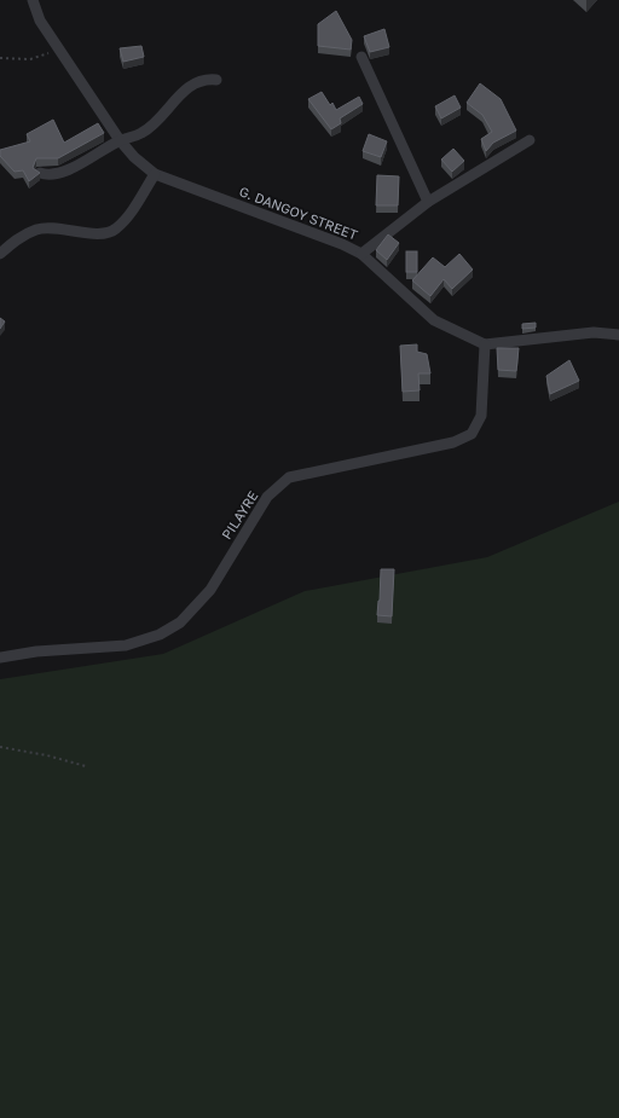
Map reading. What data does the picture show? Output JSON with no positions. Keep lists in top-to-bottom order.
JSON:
{
  "streets": {
    "street": ["G. DANGOY STREET", "PILAYRE"]
  },
  "crossings": [
    ["G. DANGOY STREET", "PILAYRE"]
  ]
}
